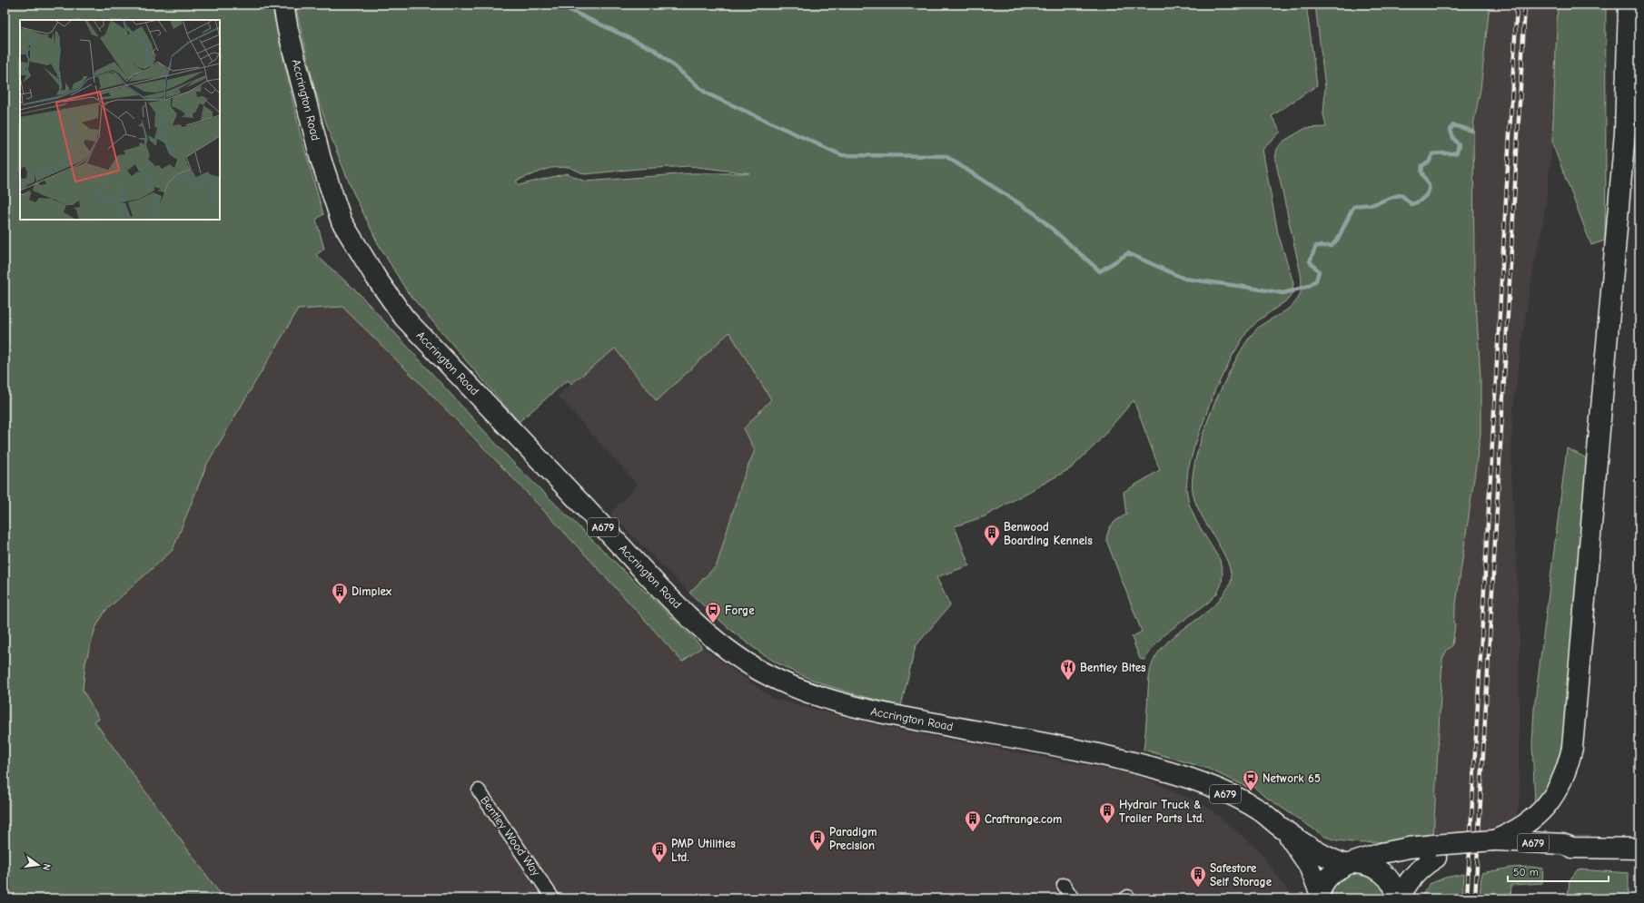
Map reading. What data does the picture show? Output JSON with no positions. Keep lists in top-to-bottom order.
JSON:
{
  "streets": {
    "main road": ["Accrington Road", "A679"],
    "street": ["Bentley Wood Way"]
  },
  "crossings": [
    ["Accrington Road", "A679"]
  ],
  "places": {
    "building": [
      "Benwood Boarding Kennels",
      "Dimplex",
      "Hydrair Truck & Trailer Parts Ltd.",
      "Craftrange.com",
      "Paradigm Precision",
      "PMP Utilities Ltd.",
      "Safestore Self Storage"
    ],
    "bus stop": ["Forge", "Network 65"],
    "restaurant": ["Bentley Bites"]
  },
  "scale_bar": "50 m",
  "north": "right"
}
